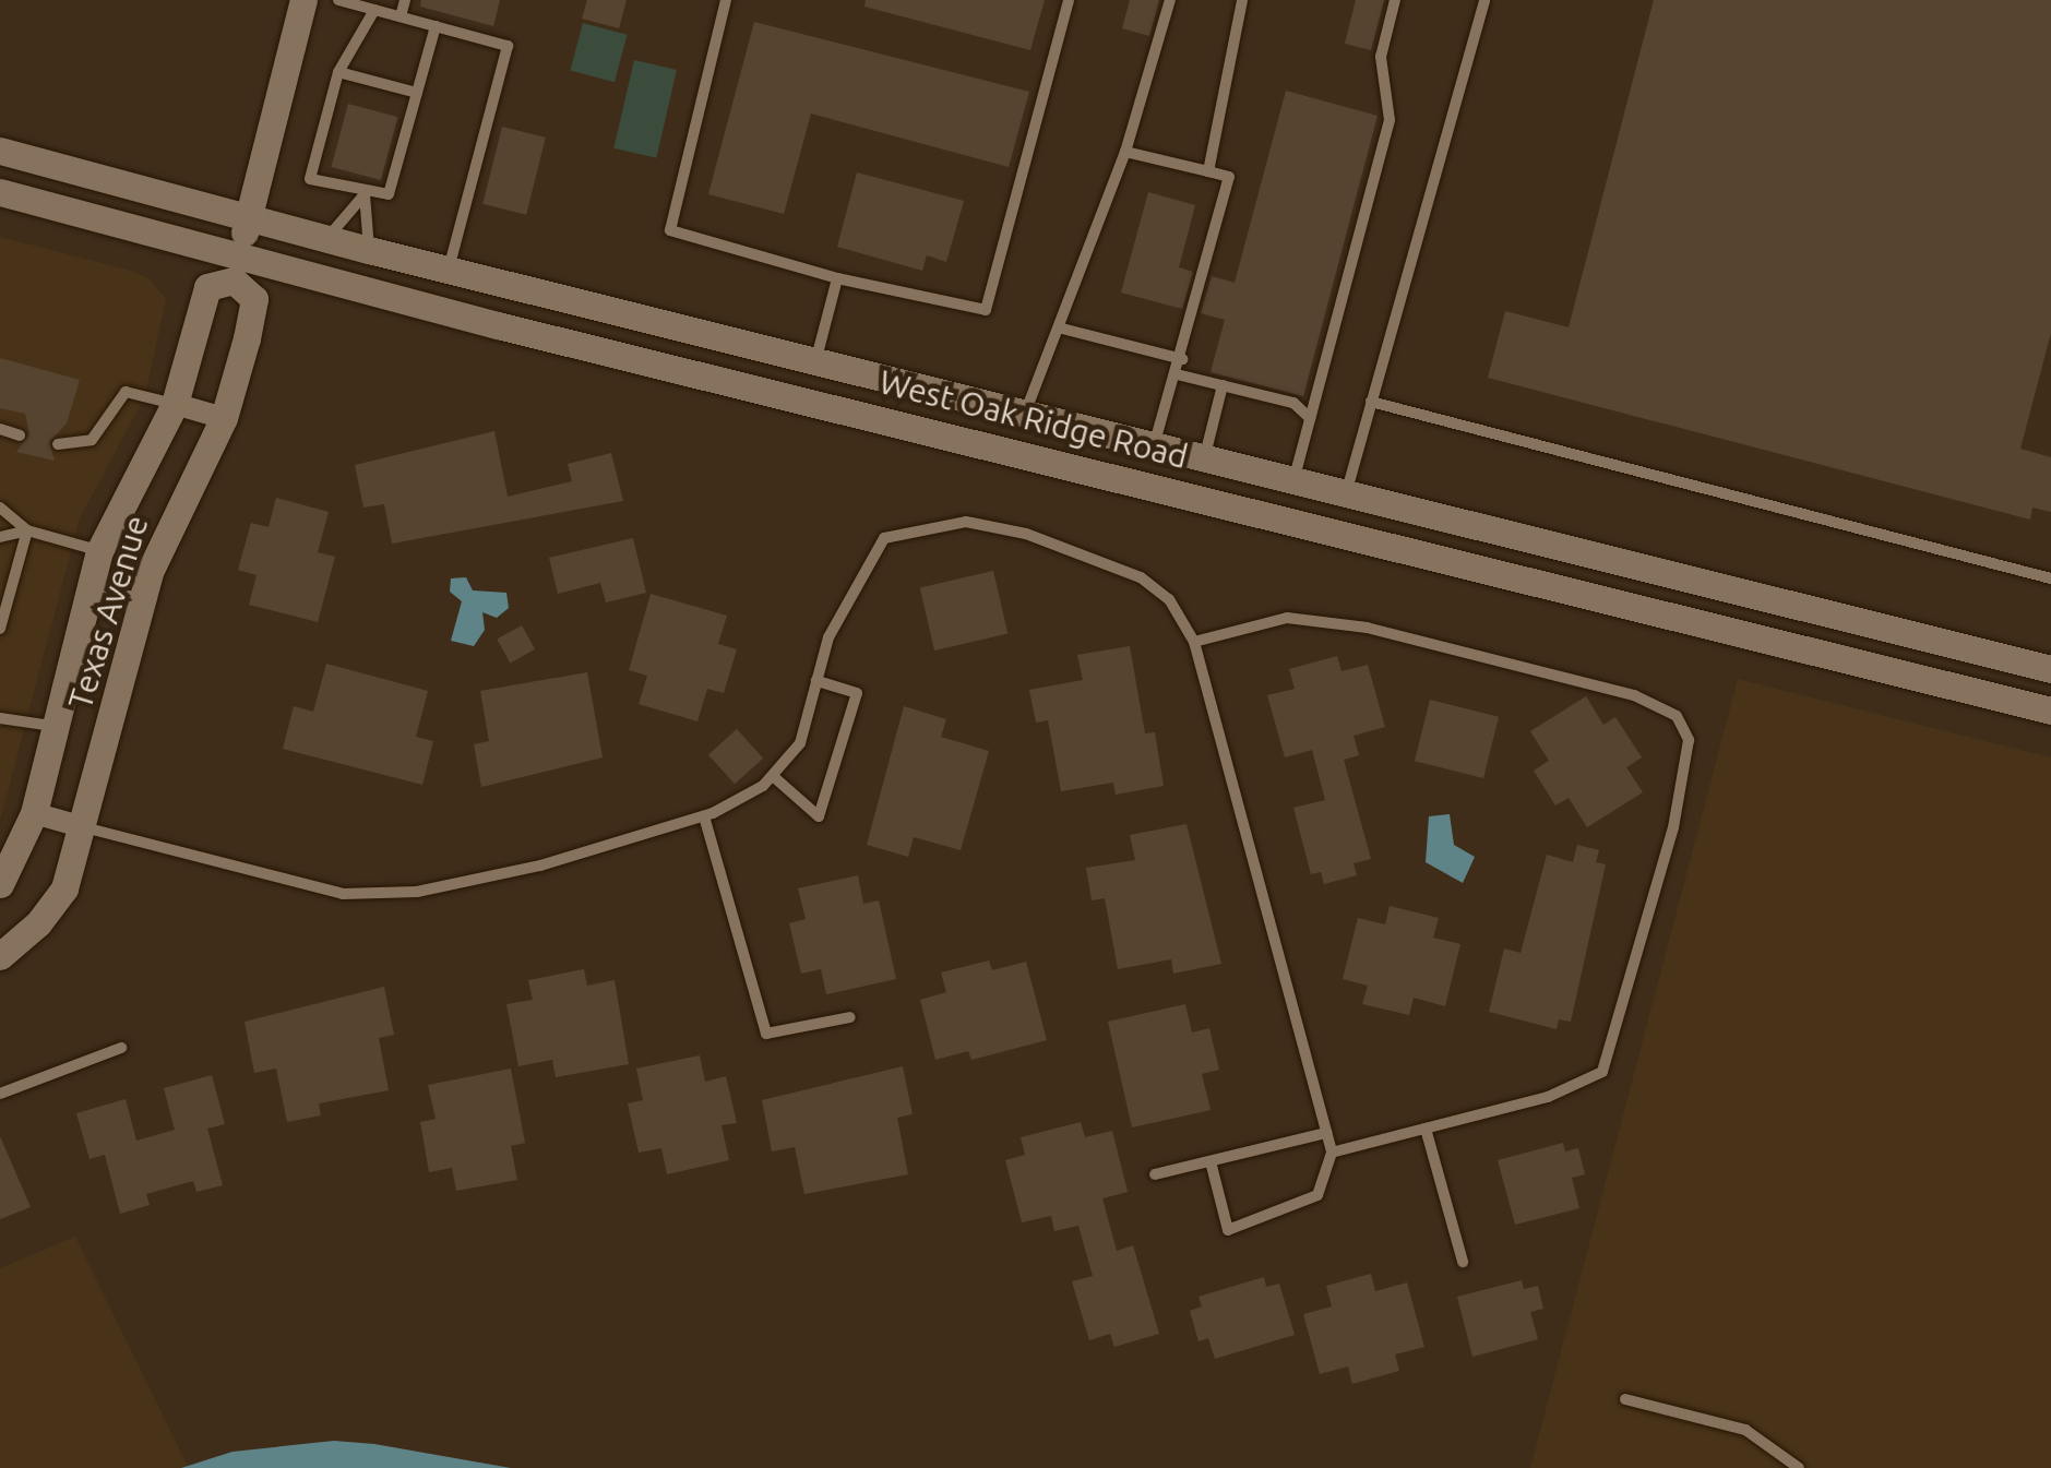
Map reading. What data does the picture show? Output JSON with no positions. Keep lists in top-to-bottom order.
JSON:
{
  "streets": {
    "street": ["West Oak Ridge Road", "Texas Avenue"]
  },
  "crossings": [
    ["West Oak Ridge Road", "Texas Avenue"]
  ]
}
